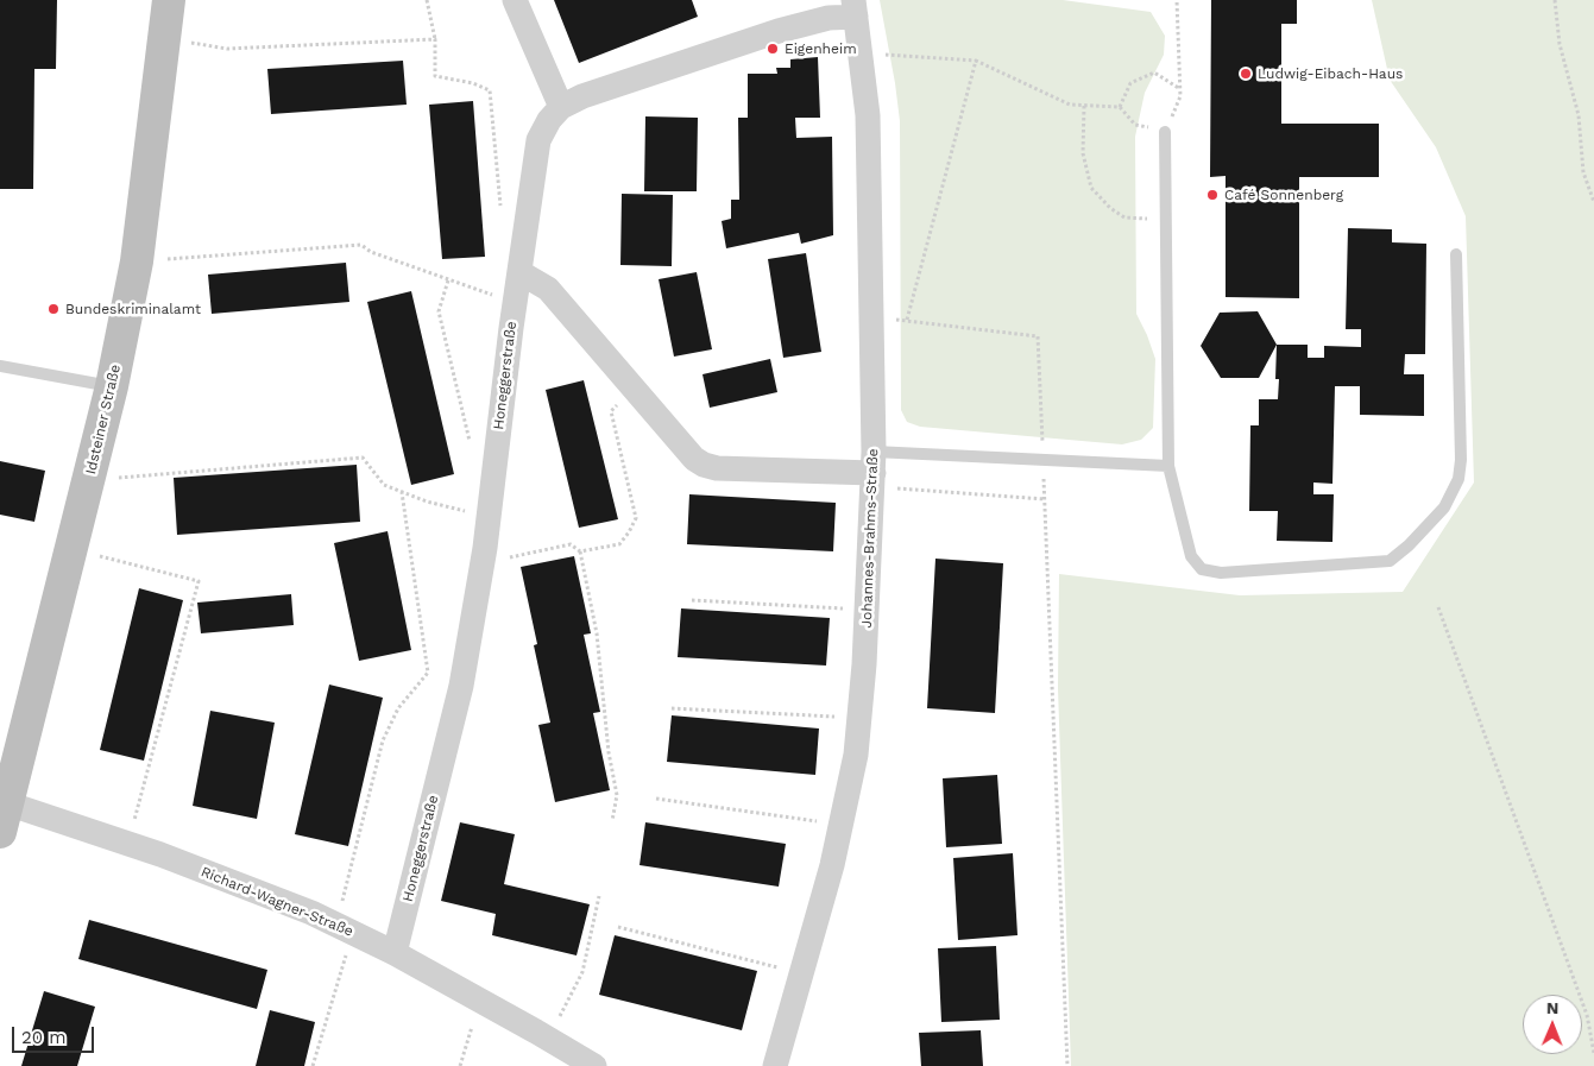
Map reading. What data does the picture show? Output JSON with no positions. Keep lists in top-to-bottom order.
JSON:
{
  "streets": {
    "street": [
      "Honeggerstraße",
      "Idsteiner Straße",
      "Johannes-Brahms-Straße",
      "Richard-Wagner-Straße"
    ]
  },
  "crossings": [
    ["Honeggerstraße", "Johannes-Brahms-Straße"],
    ["Honeggerstraße", "Richard-Wagner-Straße"],
    ["Idsteiner Straße", "Richard-Wagner-Straße"]
  ],
  "places": [
    "Eigenheim",
    "Ludwig-Eibach-Haus",
    "Café Sonnenberg",
    "Bundeskriminalamt"
  ],
  "scale_bar": "20 m",
  "north": "top"
}
